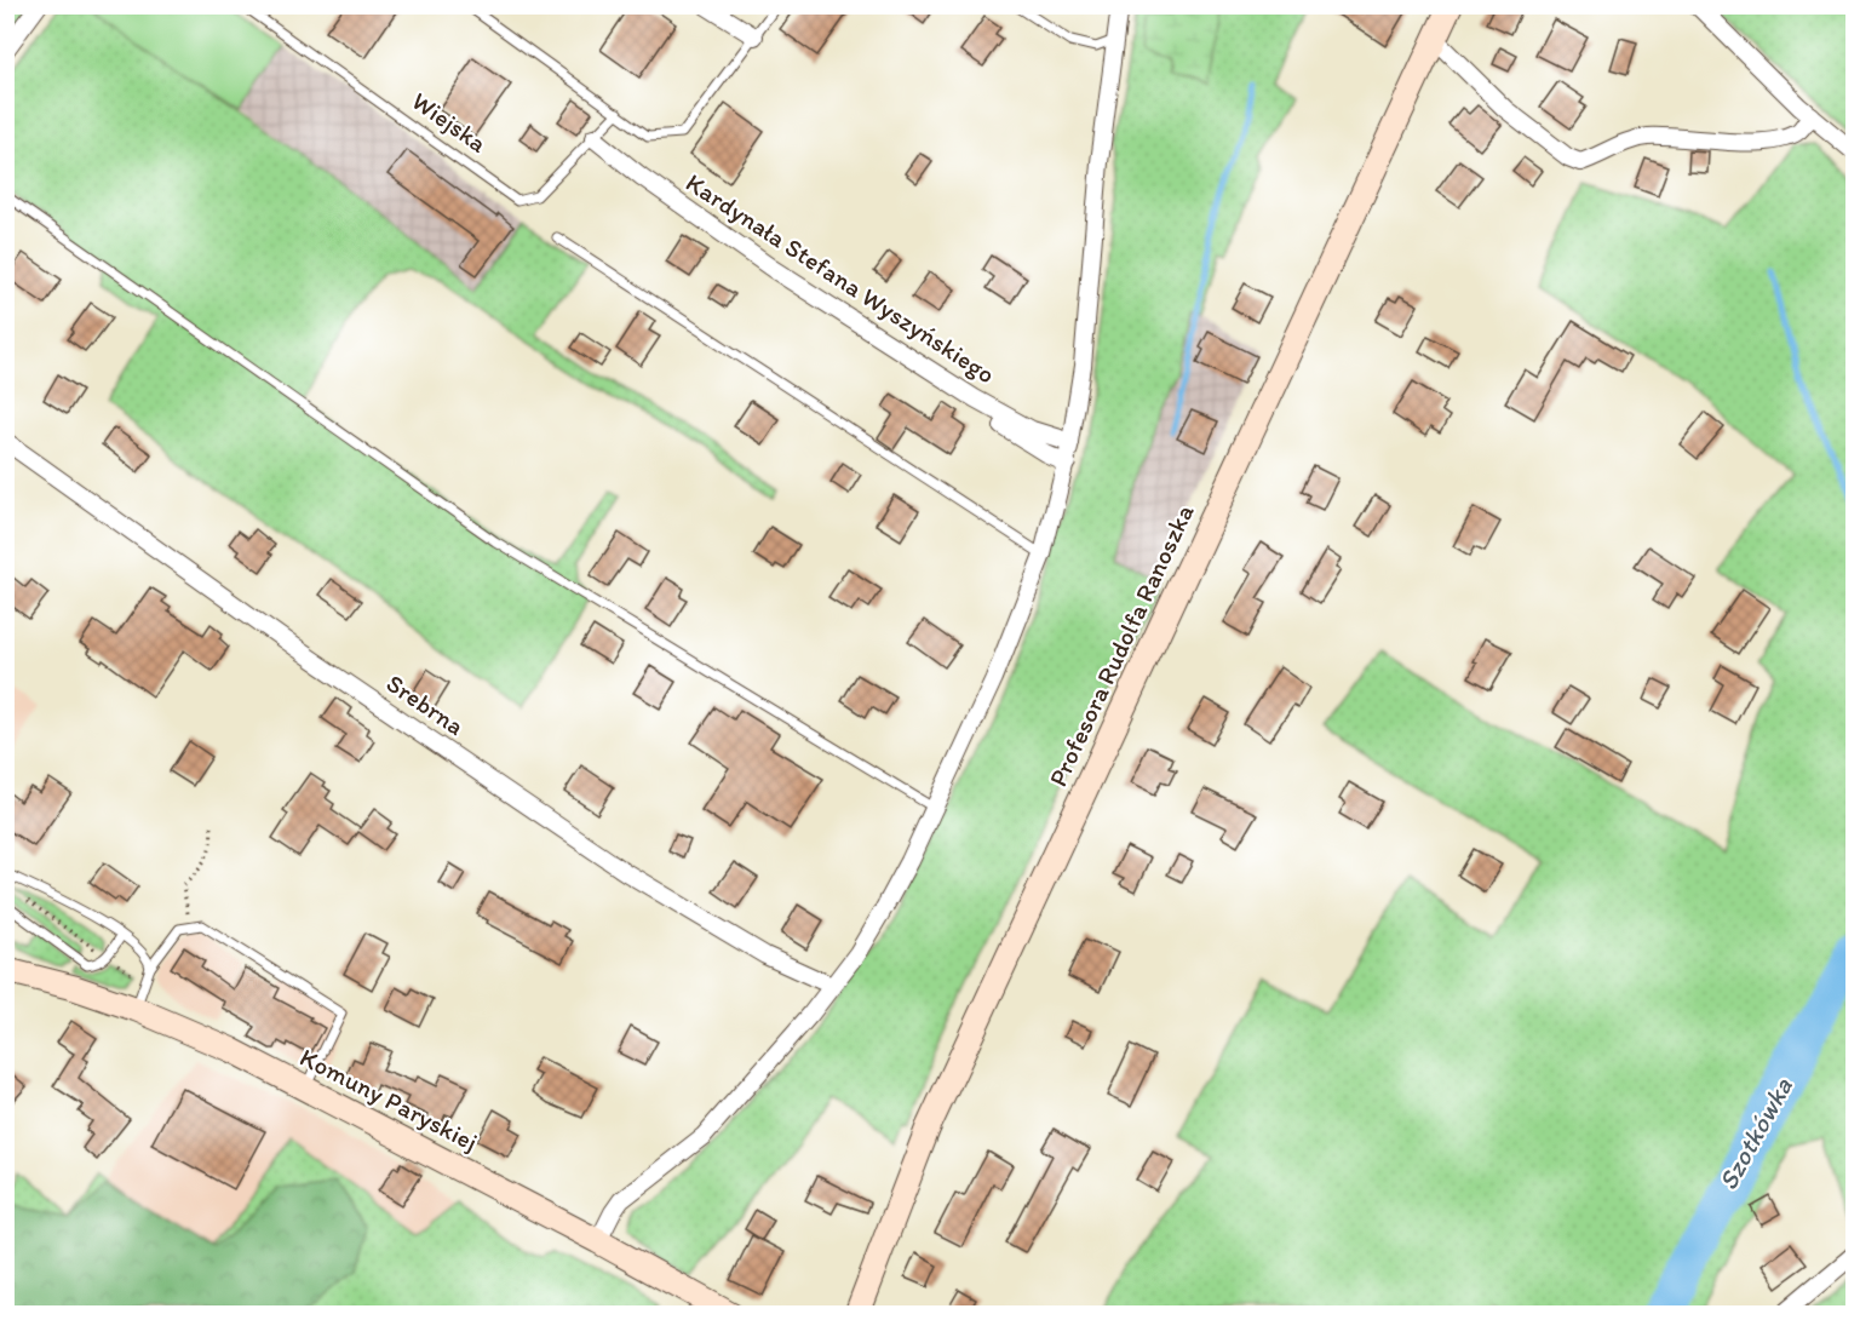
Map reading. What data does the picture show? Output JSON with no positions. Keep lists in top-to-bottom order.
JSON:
{
  "streets": {
    "street": [
      "Kardynała Stefana Wyszyńskiego",
      "Profesora Rudolfa Ranoszka",
      "Srebrna",
      "Komuny Paryskiej"
    ],
    "lane": ["Wiejska"]
  },
  "crossings": [
    ["Wiejska", "Kardynała Stefana Wyszyńskiego"]
  ],
  "water": ["Szotkówka"]
}
